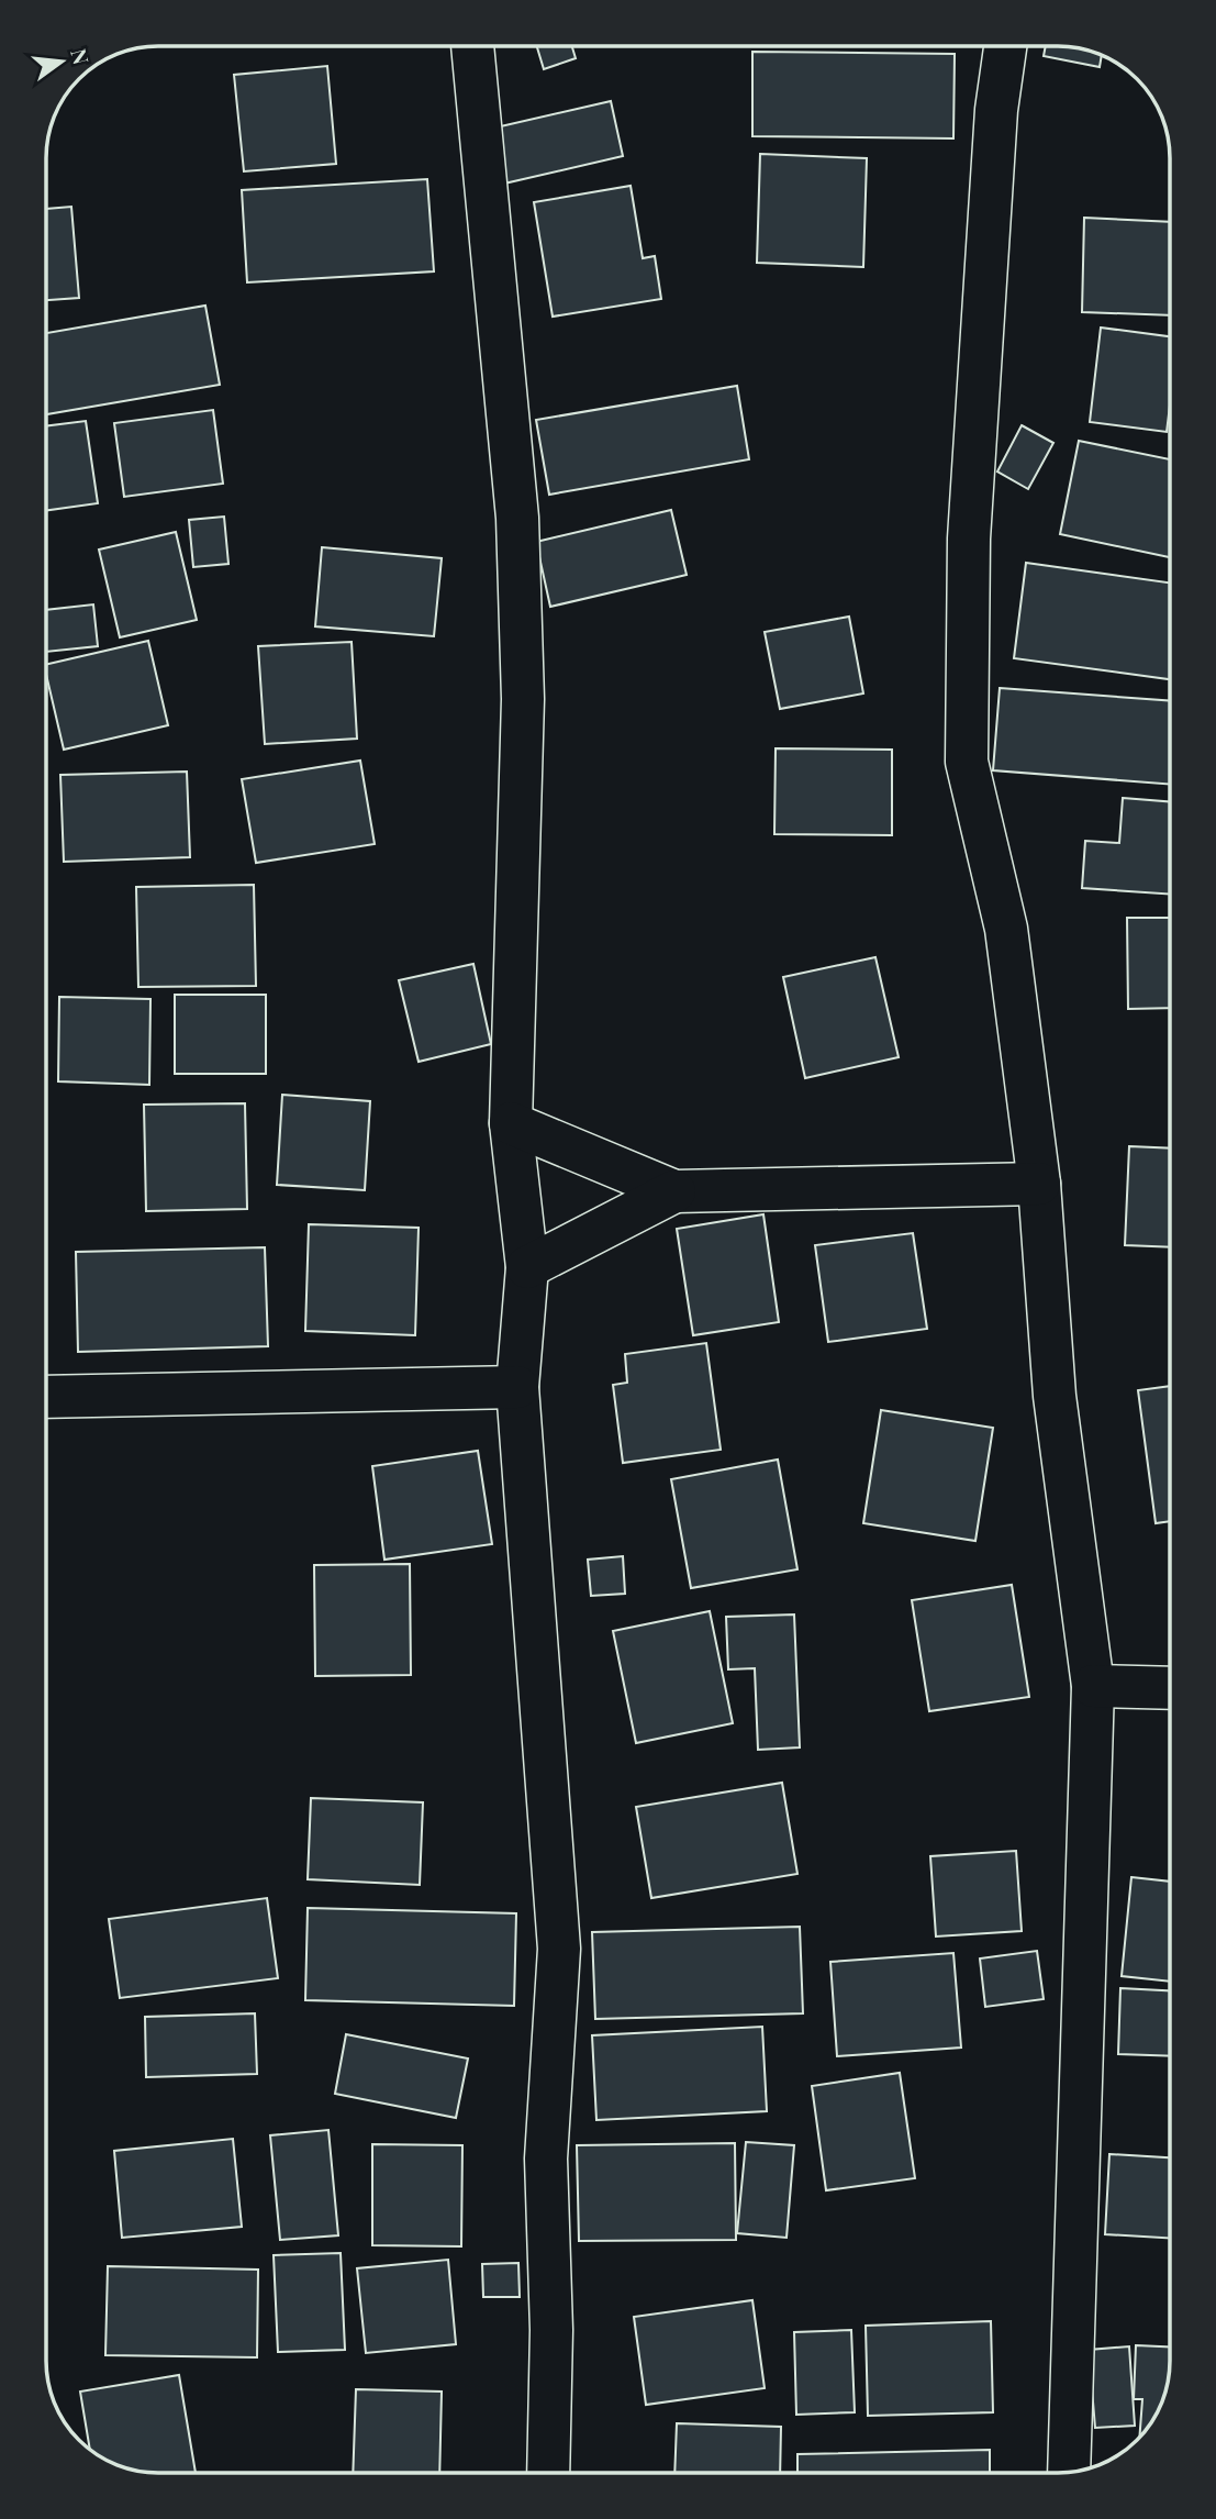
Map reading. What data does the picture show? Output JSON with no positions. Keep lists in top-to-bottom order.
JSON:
{
  "north": "right"
}
